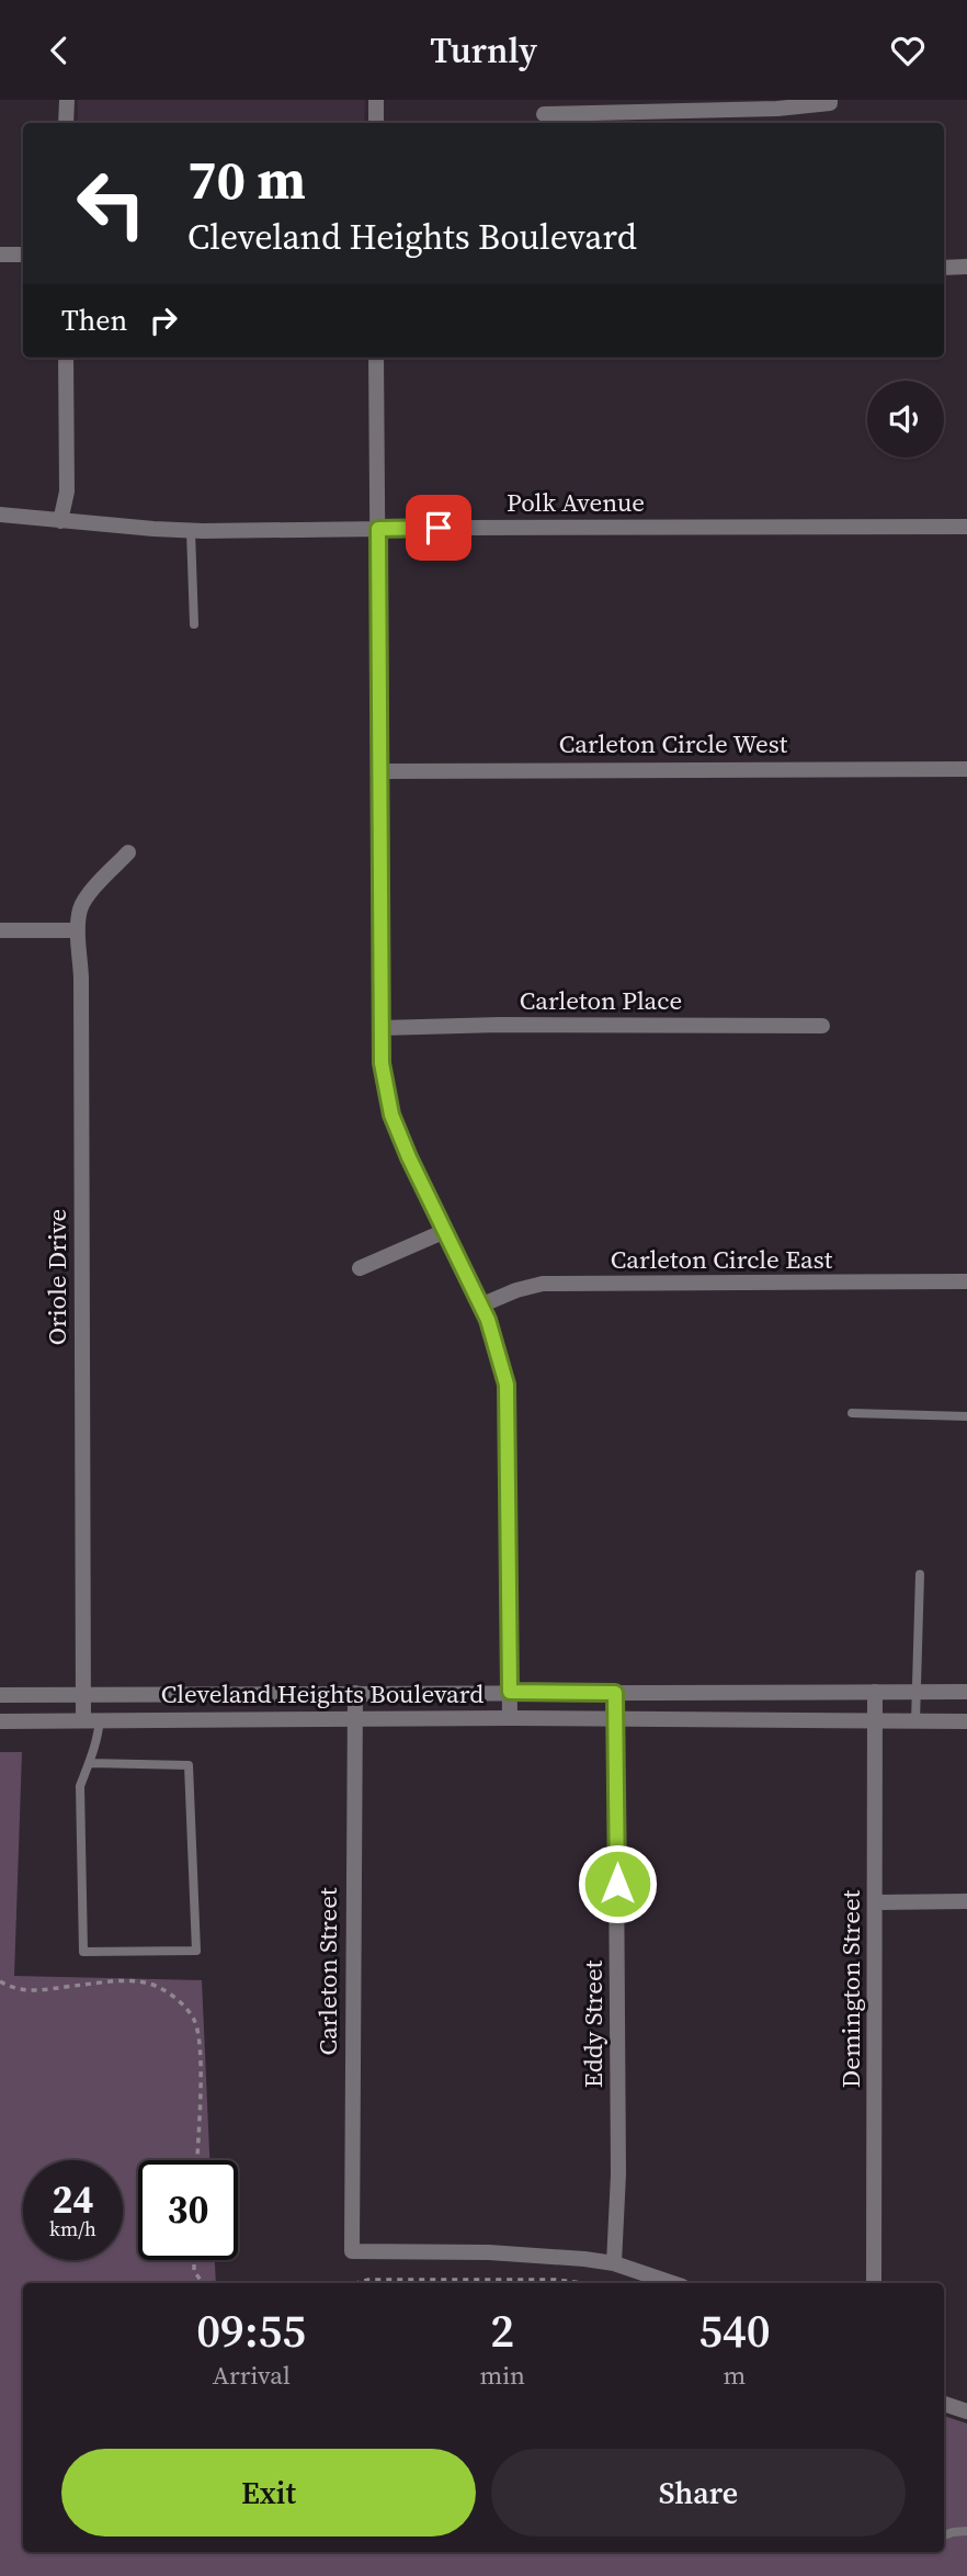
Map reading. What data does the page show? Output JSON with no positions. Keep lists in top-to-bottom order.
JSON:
{
  "streets": {
    "street": [
      "Polk Avenue",
      "Carleton Circle West",
      "Carleton Place",
      "Carleton Circle East",
      "Oriole Drive",
      "Cleveland Heights Boulevard",
      "Carleton Street",
      "Demington Street",
      "Eddy Street"
    ]
  },
  "crossings": [
    ["Oriole Drive", "Cleveland Heights Boulevard"],
    ["Cleveland Heights Boulevard", "Carleton Street"],
    ["Cleveland Heights Boulevard", "Demington Street"],
    ["Cleveland Heights Boulevard", "Eddy Street"],
    ["Carleton Street", "Eddy Street"]
  ],
  "page": {
    "header": "Turnly",
    "turn": ["70 m", "Cleveland Heights Boulevard"],
    "then": "Then",
    "speed": "24 km/h",
    "limit": "30",
    "eta": [
      "09:55",
      "Arrival",
      "2",
      "min",
      "540",
      "m"
    ],
    "buttons": ["Exit", "Share"]
  }
}
